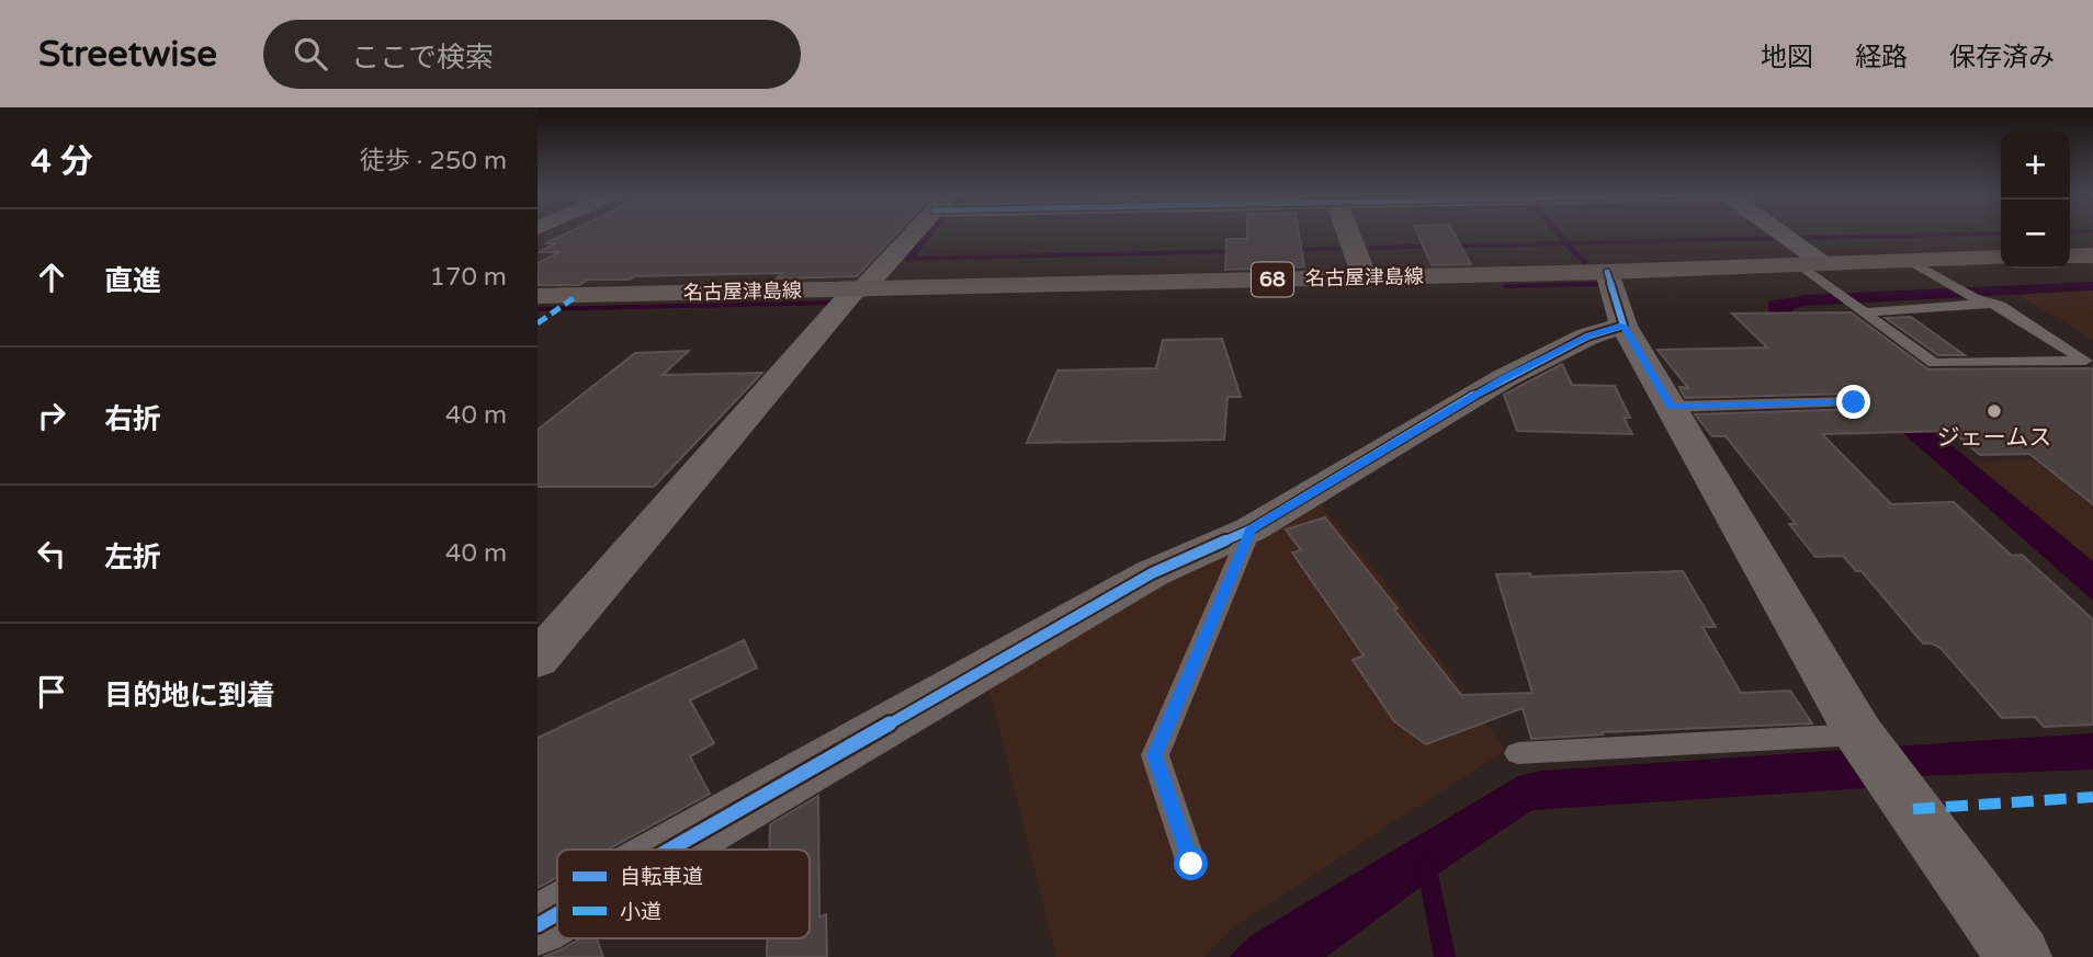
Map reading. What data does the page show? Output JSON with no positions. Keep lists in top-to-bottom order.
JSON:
{
  "streets": {
    "main road": ["名古屋津島線", "68"]
  },
  "places": ["ジェームス"],
  "legend": ["自転車道", "小道"],
  "page": {
    "header": "Streetwise",
    "search": "ここで検索",
    "nav": ["地図", "経路", "保存済み"],
    "heading": ["4 分", "徒歩 · 250 m"],
    "map_buttons": ["+", "−"],
    "list": [
      ["直進", "170 m"],
      ["右折", "40 m"],
      ["左折", "40 m"],
      "目的地に到着"
    ]
  }
}
